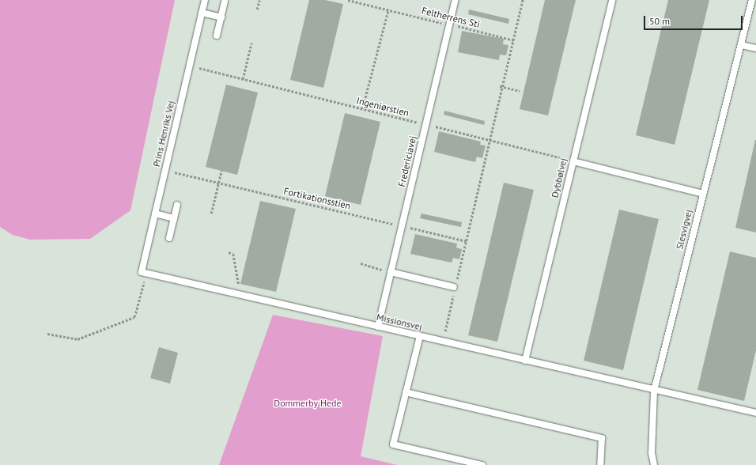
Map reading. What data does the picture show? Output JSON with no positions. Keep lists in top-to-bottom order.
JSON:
{
  "streets": {
    "lane": [
      "Prins Henriks Vej",
      "Fredericiavej",
      "Dybbølvej",
      "Slesvigvej",
      "Missionsvej"
    ],
    "path": ["Feltherrens Sti", "Ingeniørstien", "Fortikationsstien"]
  },
  "crossings": [
    ["Feltherrens Sti", "Fredericiavej"],
    ["Ingeniørstien", "Prins Henriks Vej"],
    ["Ingeniørstien", "Fredericiavej"],
    ["Ingeniørstien", "Dybbølvej"],
    ["Prins Henriks Vej", "Fortikationsstien"],
    ["Prins Henriks Vej", "Missionsvej"],
    ["Fredericiavej", "Fortikationsstien"],
    ["Fredericiavej", "Missionsvej"],
    ["Dybbølvej", "Missionsvej"],
    ["Slesvigvej", "Missionsvej"]
  ],
  "parks": ["Dommerby Hede"],
  "scale_bar": "50 m"
}
